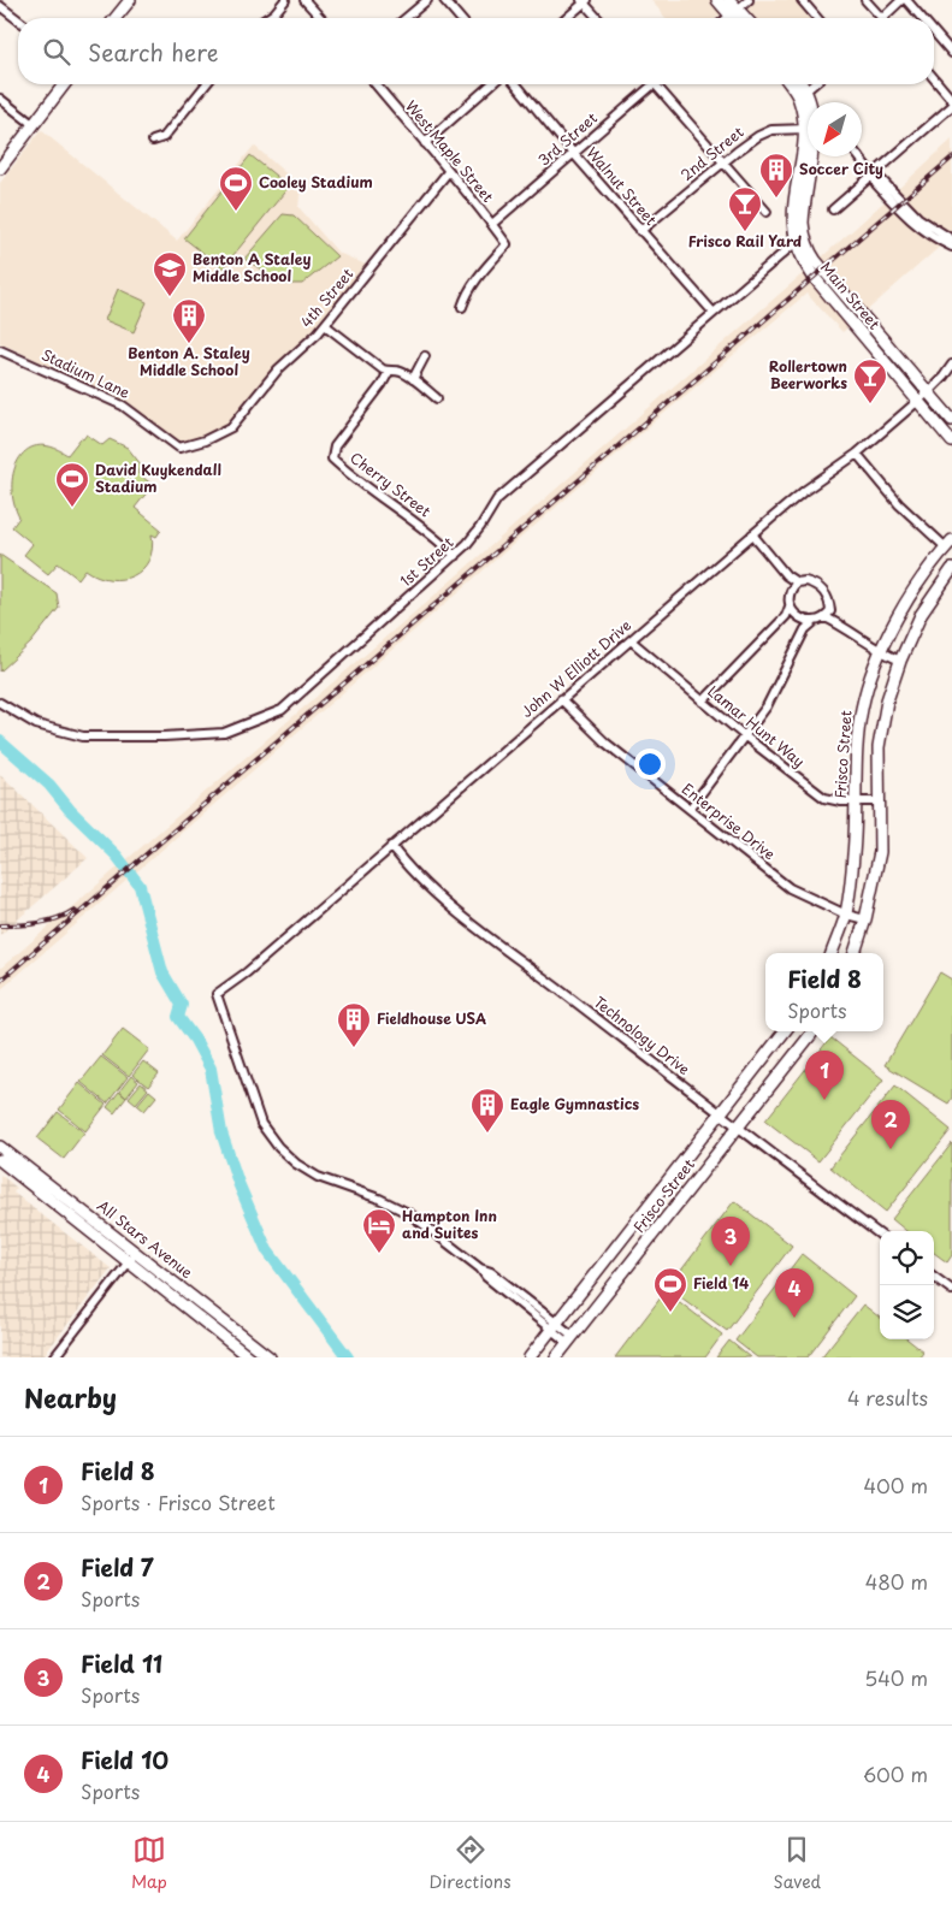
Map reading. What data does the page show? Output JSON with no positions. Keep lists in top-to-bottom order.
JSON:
{
  "streets": {
    "street": [
      "3rd Street",
      "West Maple Street",
      "2nd Street",
      "Walnut Street",
      "Main Street",
      "4th Street",
      "Stadium Lane",
      "Cherry Street",
      "1st Street",
      "John W Elliott Drive",
      "Lamar Hunt Way",
      "Frisco Street",
      "Enterprise Drive",
      "Technology Drive",
      "All Stars Avenue"
    ]
  },
  "crossings": [
    ["3rd Street", "West Maple Street"],
    ["3rd Street", "Walnut Street"],
    ["West Maple Street", "4th Street"],
    ["2nd Street", "Walnut Street"],
    ["Walnut Street", "1st Street"],
    ["Main Street", "1st Street"],
    ["Main Street", "John W Elliott Drive"],
    ["4th Street", "Stadium Lane"],
    ["Cherry Street", "1st Street"],
    ["John W Elliott Drive", "Lamar Hunt Way"],
    ["John W Elliott Drive", "Frisco Street"],
    ["John W Elliott Drive", "Enterprise Drive"],
    ["John W Elliott Drive", "Technology Drive"],
    ["Lamar Hunt Way", "Frisco Street"],
    ["Frisco Street", "Enterprise Drive"],
    ["Frisco Street", "Technology Drive"]
  ],
  "places": {
    "building": [
      "Soccer City",
      "Benton A. Staley Middle School",
      "Fieldhouse USA",
      "Eagle Gymnastics"
    ],
    "sports": ["Cooley Stadium", "David Kuykendall Stadium", "Field 14"],
    "bar": ["Frisco Rail Yard", "Rollertown Beerworks"],
    "school or university": ["Benton A Staley Middle School"],
    "hotel": ["Hampton Inn and Suites"]
  },
  "north": "bottom left",
  "page": {
    "search": "Search here",
    "popup": ["Field 8", "Sports"],
    "pins": [
      "1",
      "2",
      "3",
      "4"
    ],
    "heading": ["Nearby", "4 results"],
    "list": [
      {
        "mark": "1",
        "name": "Field 8",
        "note": "Sports · Frisco Street",
        "value": "400 m"
      },
      {
        "mark": "2",
        "name": "Field 7",
        "note": "Sports",
        "value": "480 m"
      },
      {
        "mark": "3",
        "name": "Field 11",
        "note": "Sports",
        "value": "540 m"
      },
      {
        "mark": "4",
        "name": "Field 10",
        "note": "Sports",
        "value": "600 m"
      }
    ],
    "nav": ["Map", "Directions", "Saved"]
  }
}
